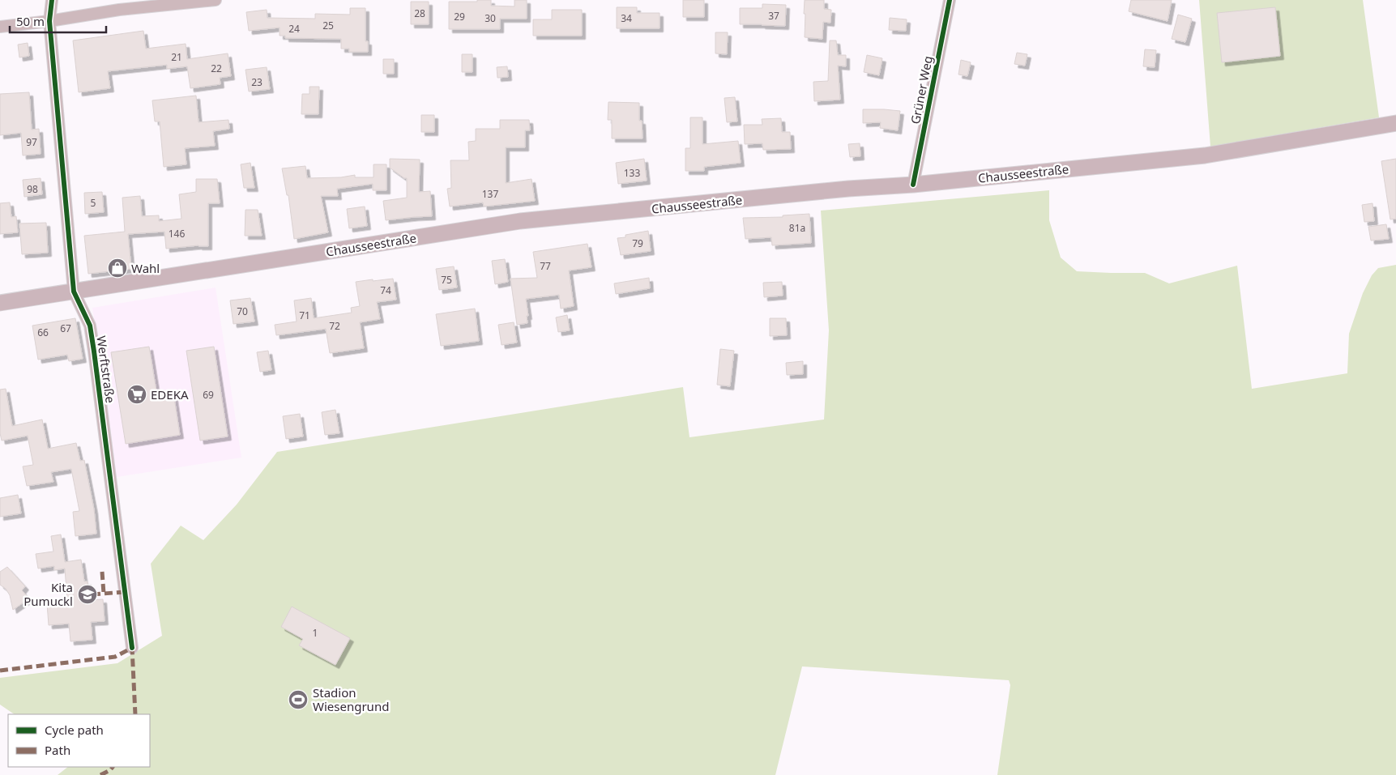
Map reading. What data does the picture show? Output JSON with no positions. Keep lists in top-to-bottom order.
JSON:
{
  "streets": {
    "main road": ["Chausseestraße"],
    "street": ["Grüner Weg", "Werftstraße"]
  },
  "crossings": [
    ["Grüner Weg", "Chausseestraße"],
    ["Chausseestraße", "Werftstraße"]
  ],
  "places": {
    "shop": ["Wahl"],
    "supermarket": ["EDEKA"],
    "school or university": ["Kita Pumuckl"],
    "sports": ["Stadion Wiesengrund"]
  },
  "house_numbers": [
    "28",
    "37",
    "29",
    "30",
    "34",
    "25",
    "24",
    "21",
    "22",
    "23",
    "97",
    "133",
    "98",
    "137",
    "5",
    "81a",
    "146",
    "79",
    "77",
    "75",
    "74",
    "70",
    "71",
    "72",
    "67",
    "66",
    "69",
    "1"
  ],
  "legend": ["Cycle path", "Path"],
  "scale_bar": "50 m"
}
